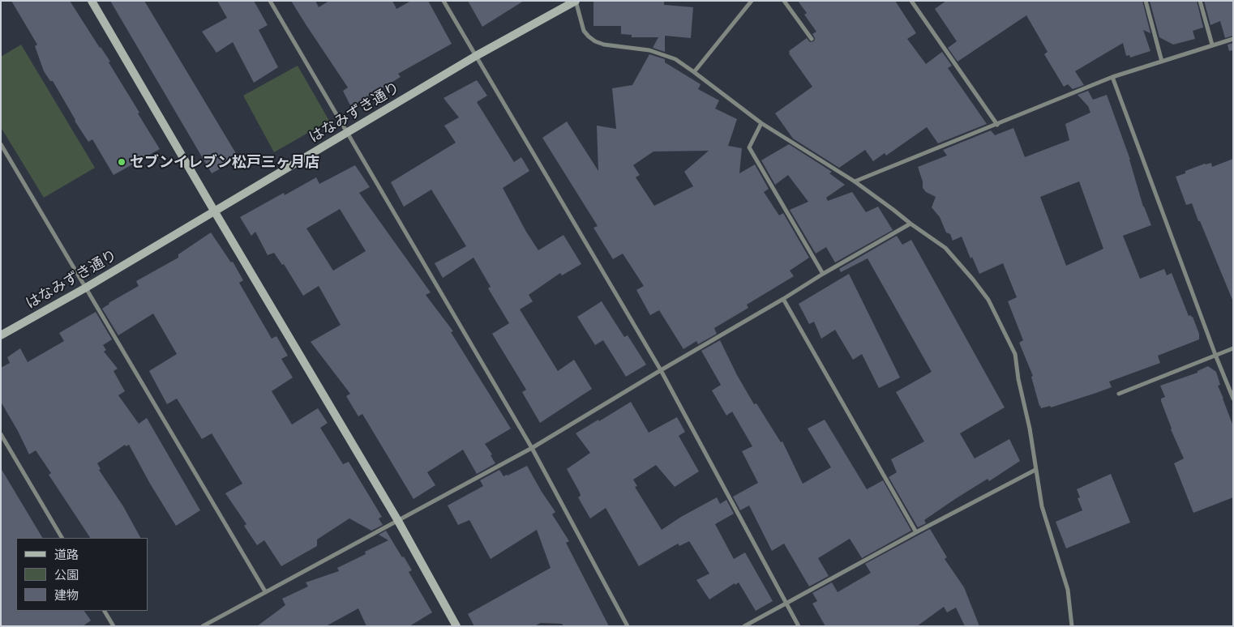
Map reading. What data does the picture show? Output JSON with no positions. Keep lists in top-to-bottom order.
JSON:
{
  "streets": {
    "street": ["はなみずき通り"]
  },
  "places": ["セブンイレブン松戸三ヶ月店"],
  "legend": ["道路", "公園", "建物"]
}
